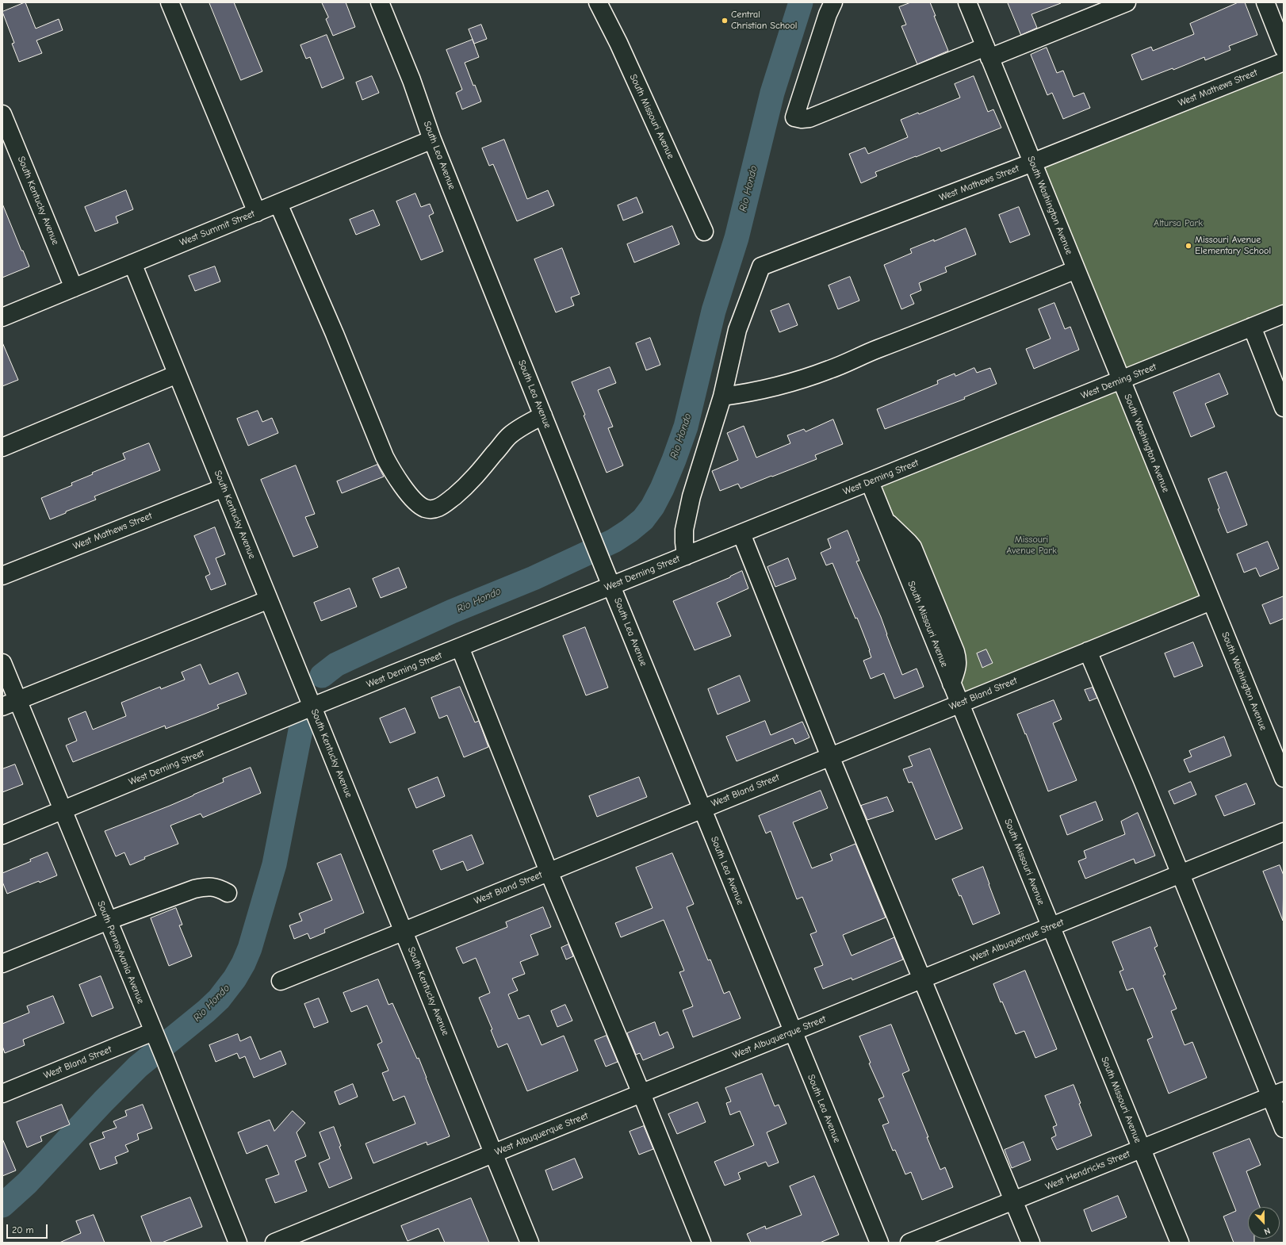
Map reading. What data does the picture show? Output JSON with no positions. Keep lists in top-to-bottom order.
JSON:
{
  "streets": {
    "street": [
      "West Mathews Street",
      "South Missouri Avenue",
      "South Lea Avenue",
      "South Kentucky Avenue",
      "South Washington Avenue",
      "West Summit Street",
      "West Deming Street",
      "West Bland Street",
      "West Albuquerque Street",
      "South Pennsylvania Avenue",
      "West Hendricks Street"
    ]
  },
  "crossings": [
    ["West Mathews Street", "South Kentucky Avenue"],
    ["West Mathews Street", "South Washington Avenue"],
    ["South Missouri Avenue", "West Deming Street"],
    ["South Missouri Avenue", "West Bland Street"],
    ["South Missouri Avenue", "West Albuquerque Street"],
    ["South Missouri Avenue", "West Hendricks Street"],
    ["South Lea Avenue", "West Summit Street"],
    ["South Lea Avenue", "West Deming Street"],
    ["South Lea Avenue", "West Bland Street"],
    ["South Lea Avenue", "West Albuquerque Street"],
    ["South Kentucky Avenue", "West Summit Street"],
    ["South Kentucky Avenue", "West Deming Street"],
    ["South Kentucky Avenue", "West Bland Street"],
    ["South Kentucky Avenue", "West Albuquerque Street"],
    ["South Washington Avenue", "West Deming Street"],
    ["South Washington Avenue", "West Bland Street"],
    ["West Deming Street", "South Pennsylvania Avenue"],
    ["West Bland Street", "South Pennsylvania Avenue"]
  ],
  "water": ["Rio Hondo"],
  "parks": ["Altursa Park", "Missouri Avenue Park"],
  "places": ["Central Christian School", "Missouri Avenue Elementary School"],
  "scale_bar": "20 m",
  "north": "bottom"
}
